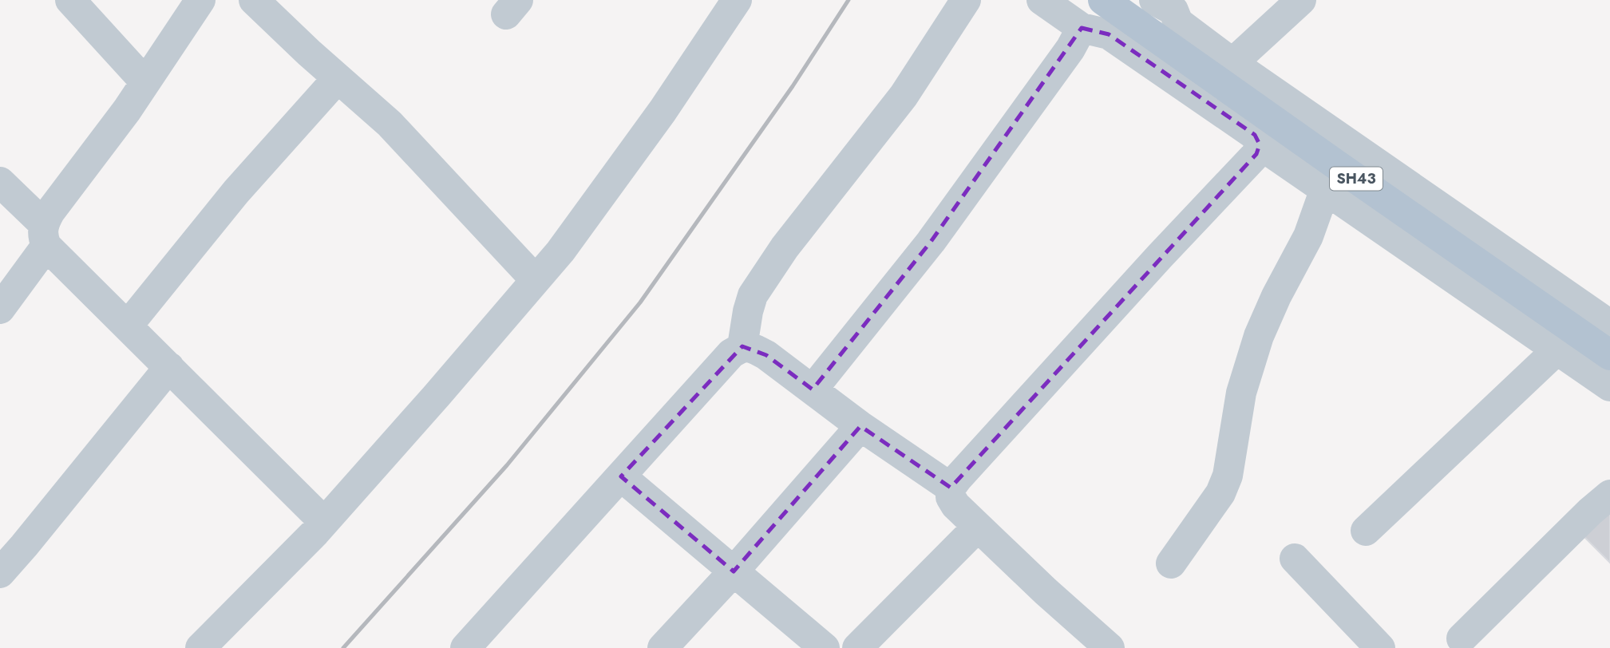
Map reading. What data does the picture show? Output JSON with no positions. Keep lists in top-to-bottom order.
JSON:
{
  "streets": {
    "main road": ["SH43"]
  }
}
